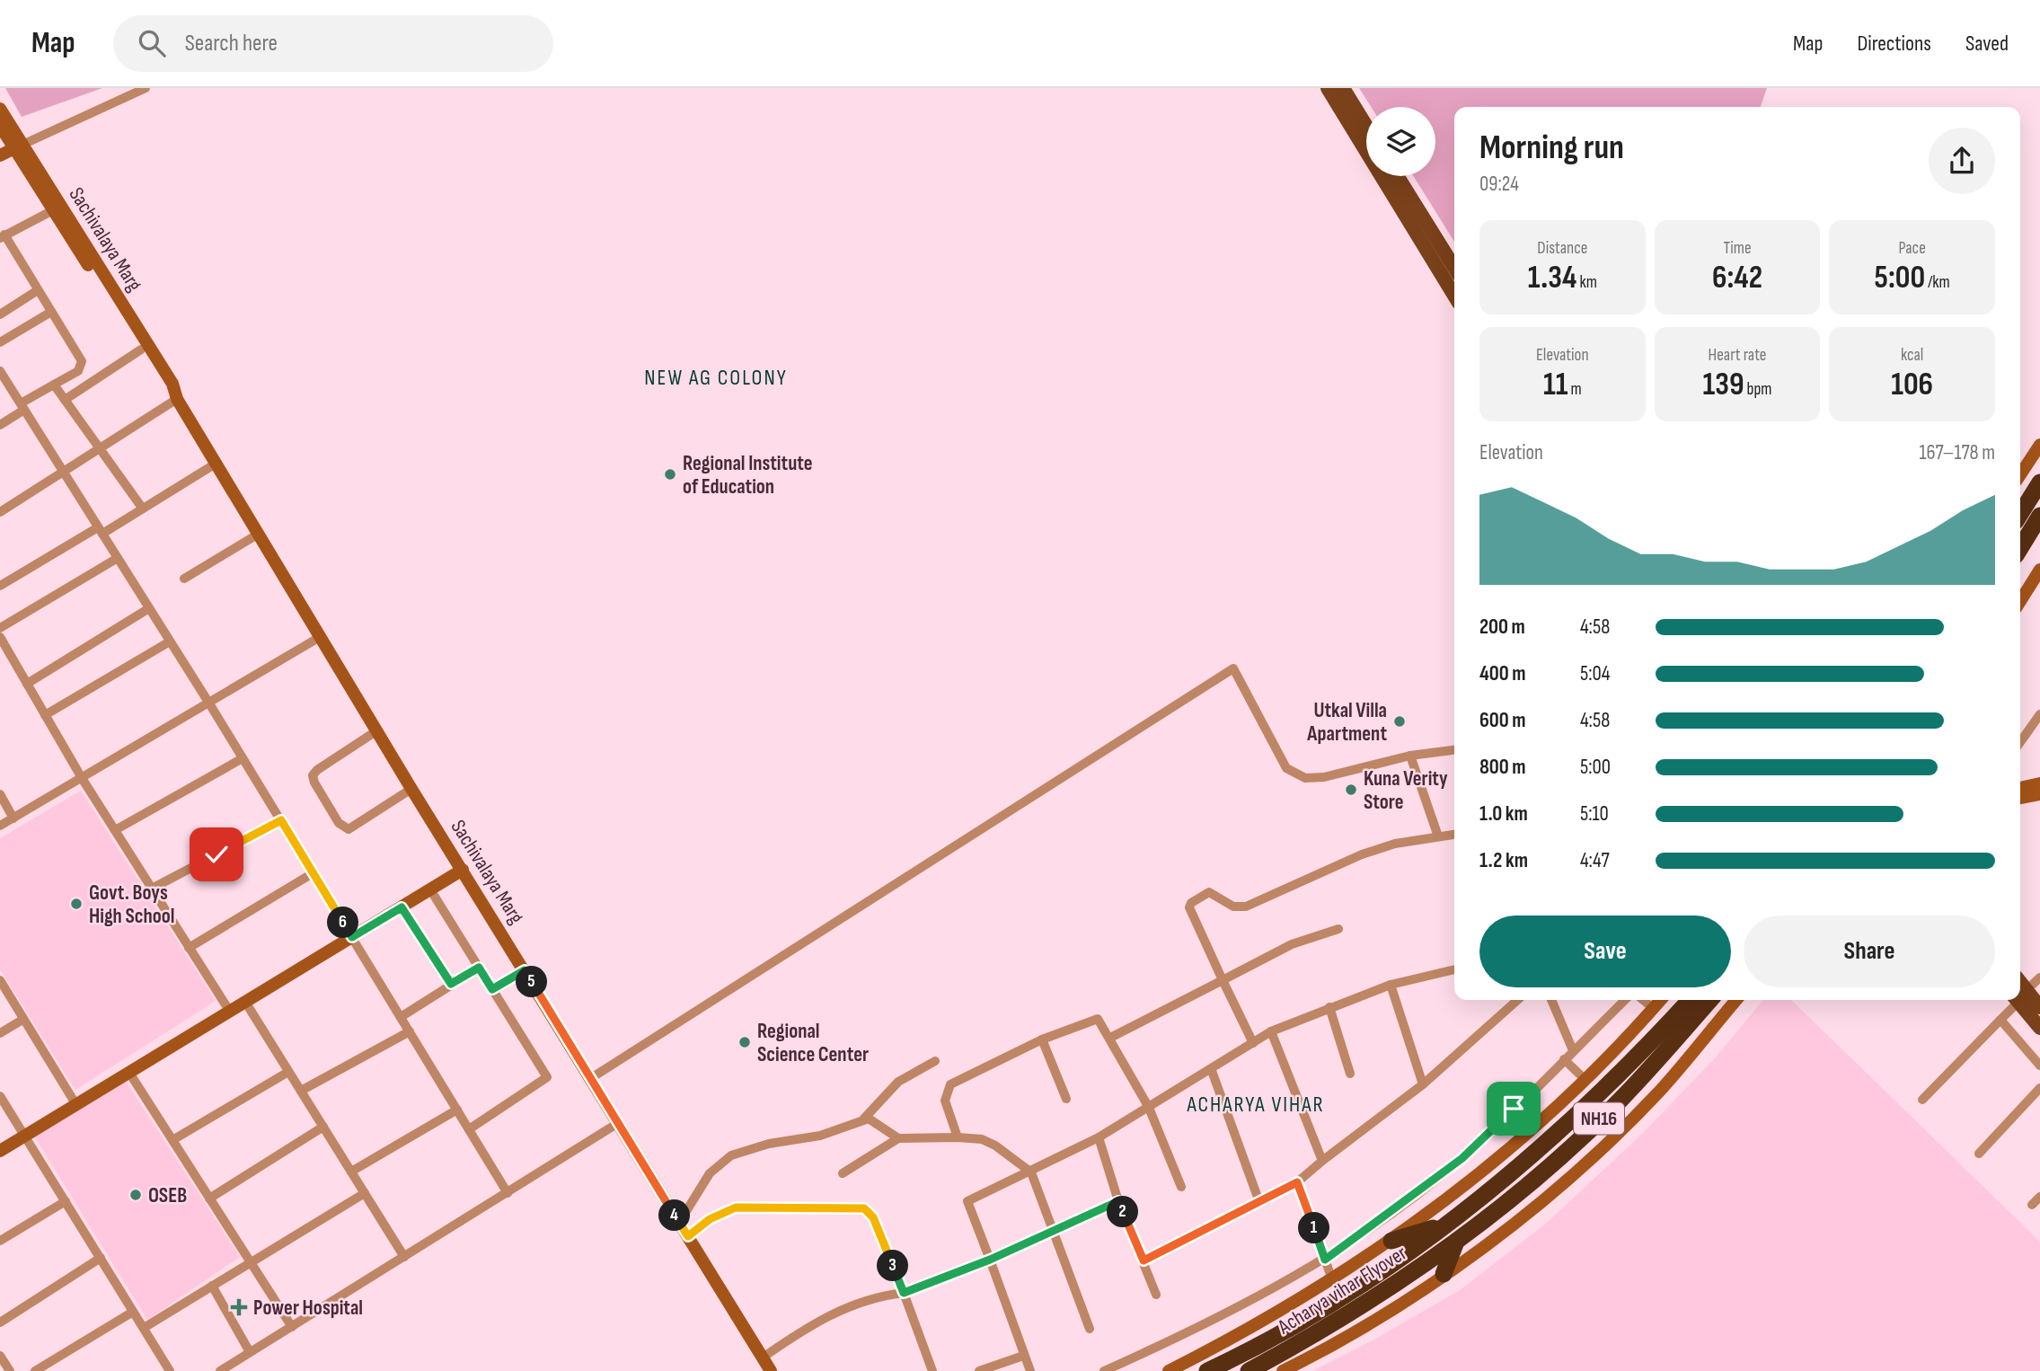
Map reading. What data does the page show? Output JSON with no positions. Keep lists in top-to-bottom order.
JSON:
{
  "streets": {
    "highway": ["NH16", "Acharya vihar Flyover"],
    "street": ["Sachivalaya Marg"]
  },
  "crossings": [
    ["NH16", "Acharya vihar Flyover"]
  ],
  "districts": ["NEW AG COLONY", "ACHARYA VIHAR"],
  "places": {
    "other": [
      "Regional Institute of Education",
      "Utkal Villa Apartment",
      "Kuna Verity Store",
      "Govt. Boys High School",
      "Regional Science Center",
      "OSEB"
    ],
    "health": ["Power Hospital"]
  },
  "page": {
    "header": "Map",
    "search": "Search here",
    "nav": ["Map", "Directions", "Saved"],
    "heading": ["Morning run", "09:24"],
    "stats": [
      ["Distance", "1.34 km"],
      ["Time", "6:42"],
      ["Pace", "5:00 /km"],
      ["Elevation", "11 m"],
      ["Heart rate", "139 bpm"],
      ["kcal", "106"]
    ],
    "chart": ["Elevation", "167–178 m"],
    "list": [
      {
        "name": "200 m",
        "note": "4:58"
      },
      {
        "name": "400 m",
        "note": "5:04"
      },
      {
        "name": "600 m",
        "note": "4:58"
      },
      {
        "name": "800 m",
        "note": "5:00"
      },
      {
        "name": "1.0 km",
        "note": "5:10"
      },
      {
        "name": "1.2 km",
        "note": "4:47"
      }
    ],
    "buttons": ["Save", "Share"],
    "pins": [
      "6",
      "5",
      "2",
      "4",
      "1",
      "3"
    ]
  }
}
